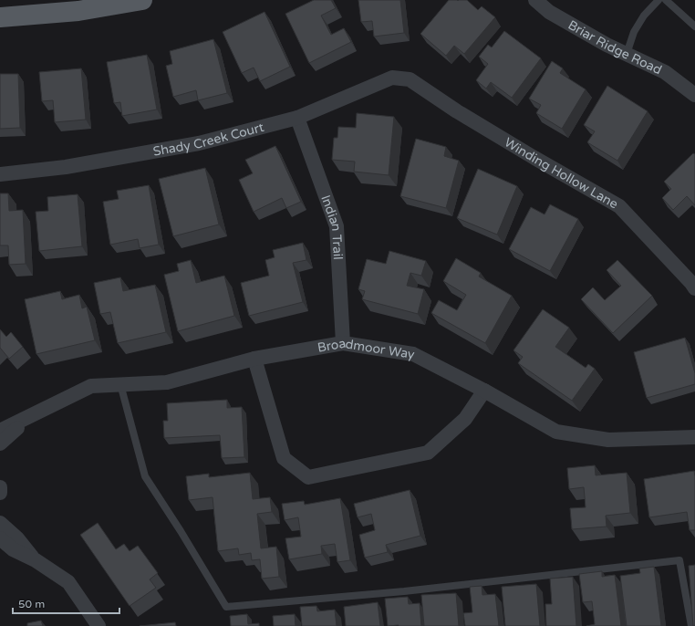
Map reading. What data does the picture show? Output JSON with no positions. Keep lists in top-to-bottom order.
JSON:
{
  "streets": {
    "street": [
      "Briar Ridge Road",
      "Shady Creek Court",
      "Winding Hollow Lane",
      "Indian Trail",
      "Broadmoor Way"
    ]
  },
  "crossings": [
    ["Shady Creek Court", "Winding Hollow Lane"],
    ["Shady Creek Court", "Indian Trail"],
    ["Indian Trail", "Broadmoor Way"]
  ],
  "scale_bar": "50 m"
}
